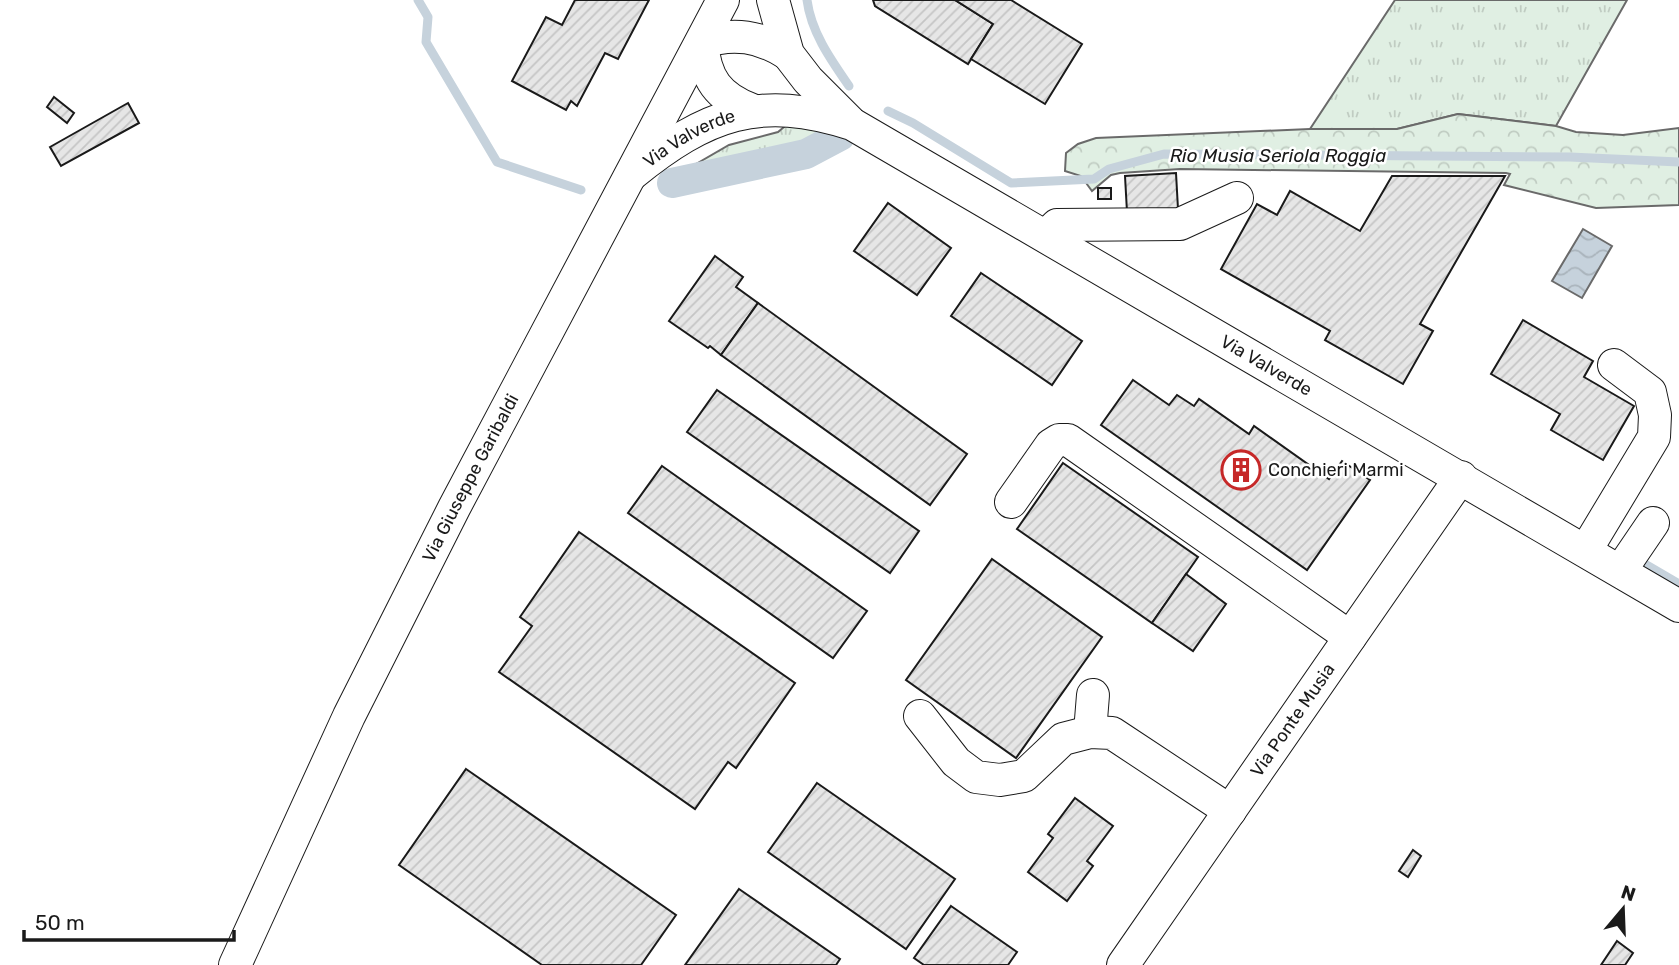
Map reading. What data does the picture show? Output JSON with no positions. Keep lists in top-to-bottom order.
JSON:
{
  "streets": {
    "street": ["Via Valverde", "Via Giuseppe Garibaldi", "Via Ponte Musia"]
  },
  "crossings": [
    ["Via Valverde", "Via Giuseppe Garibaldi"],
    ["Via Valverde", "Via Ponte Musia"]
  ],
  "water": ["Rio Musia Seriola Roggia"],
  "places": {
    "building": ["Conchieri Marmi"]
  },
  "scale_bar": "50 m",
  "north": "top"
}
